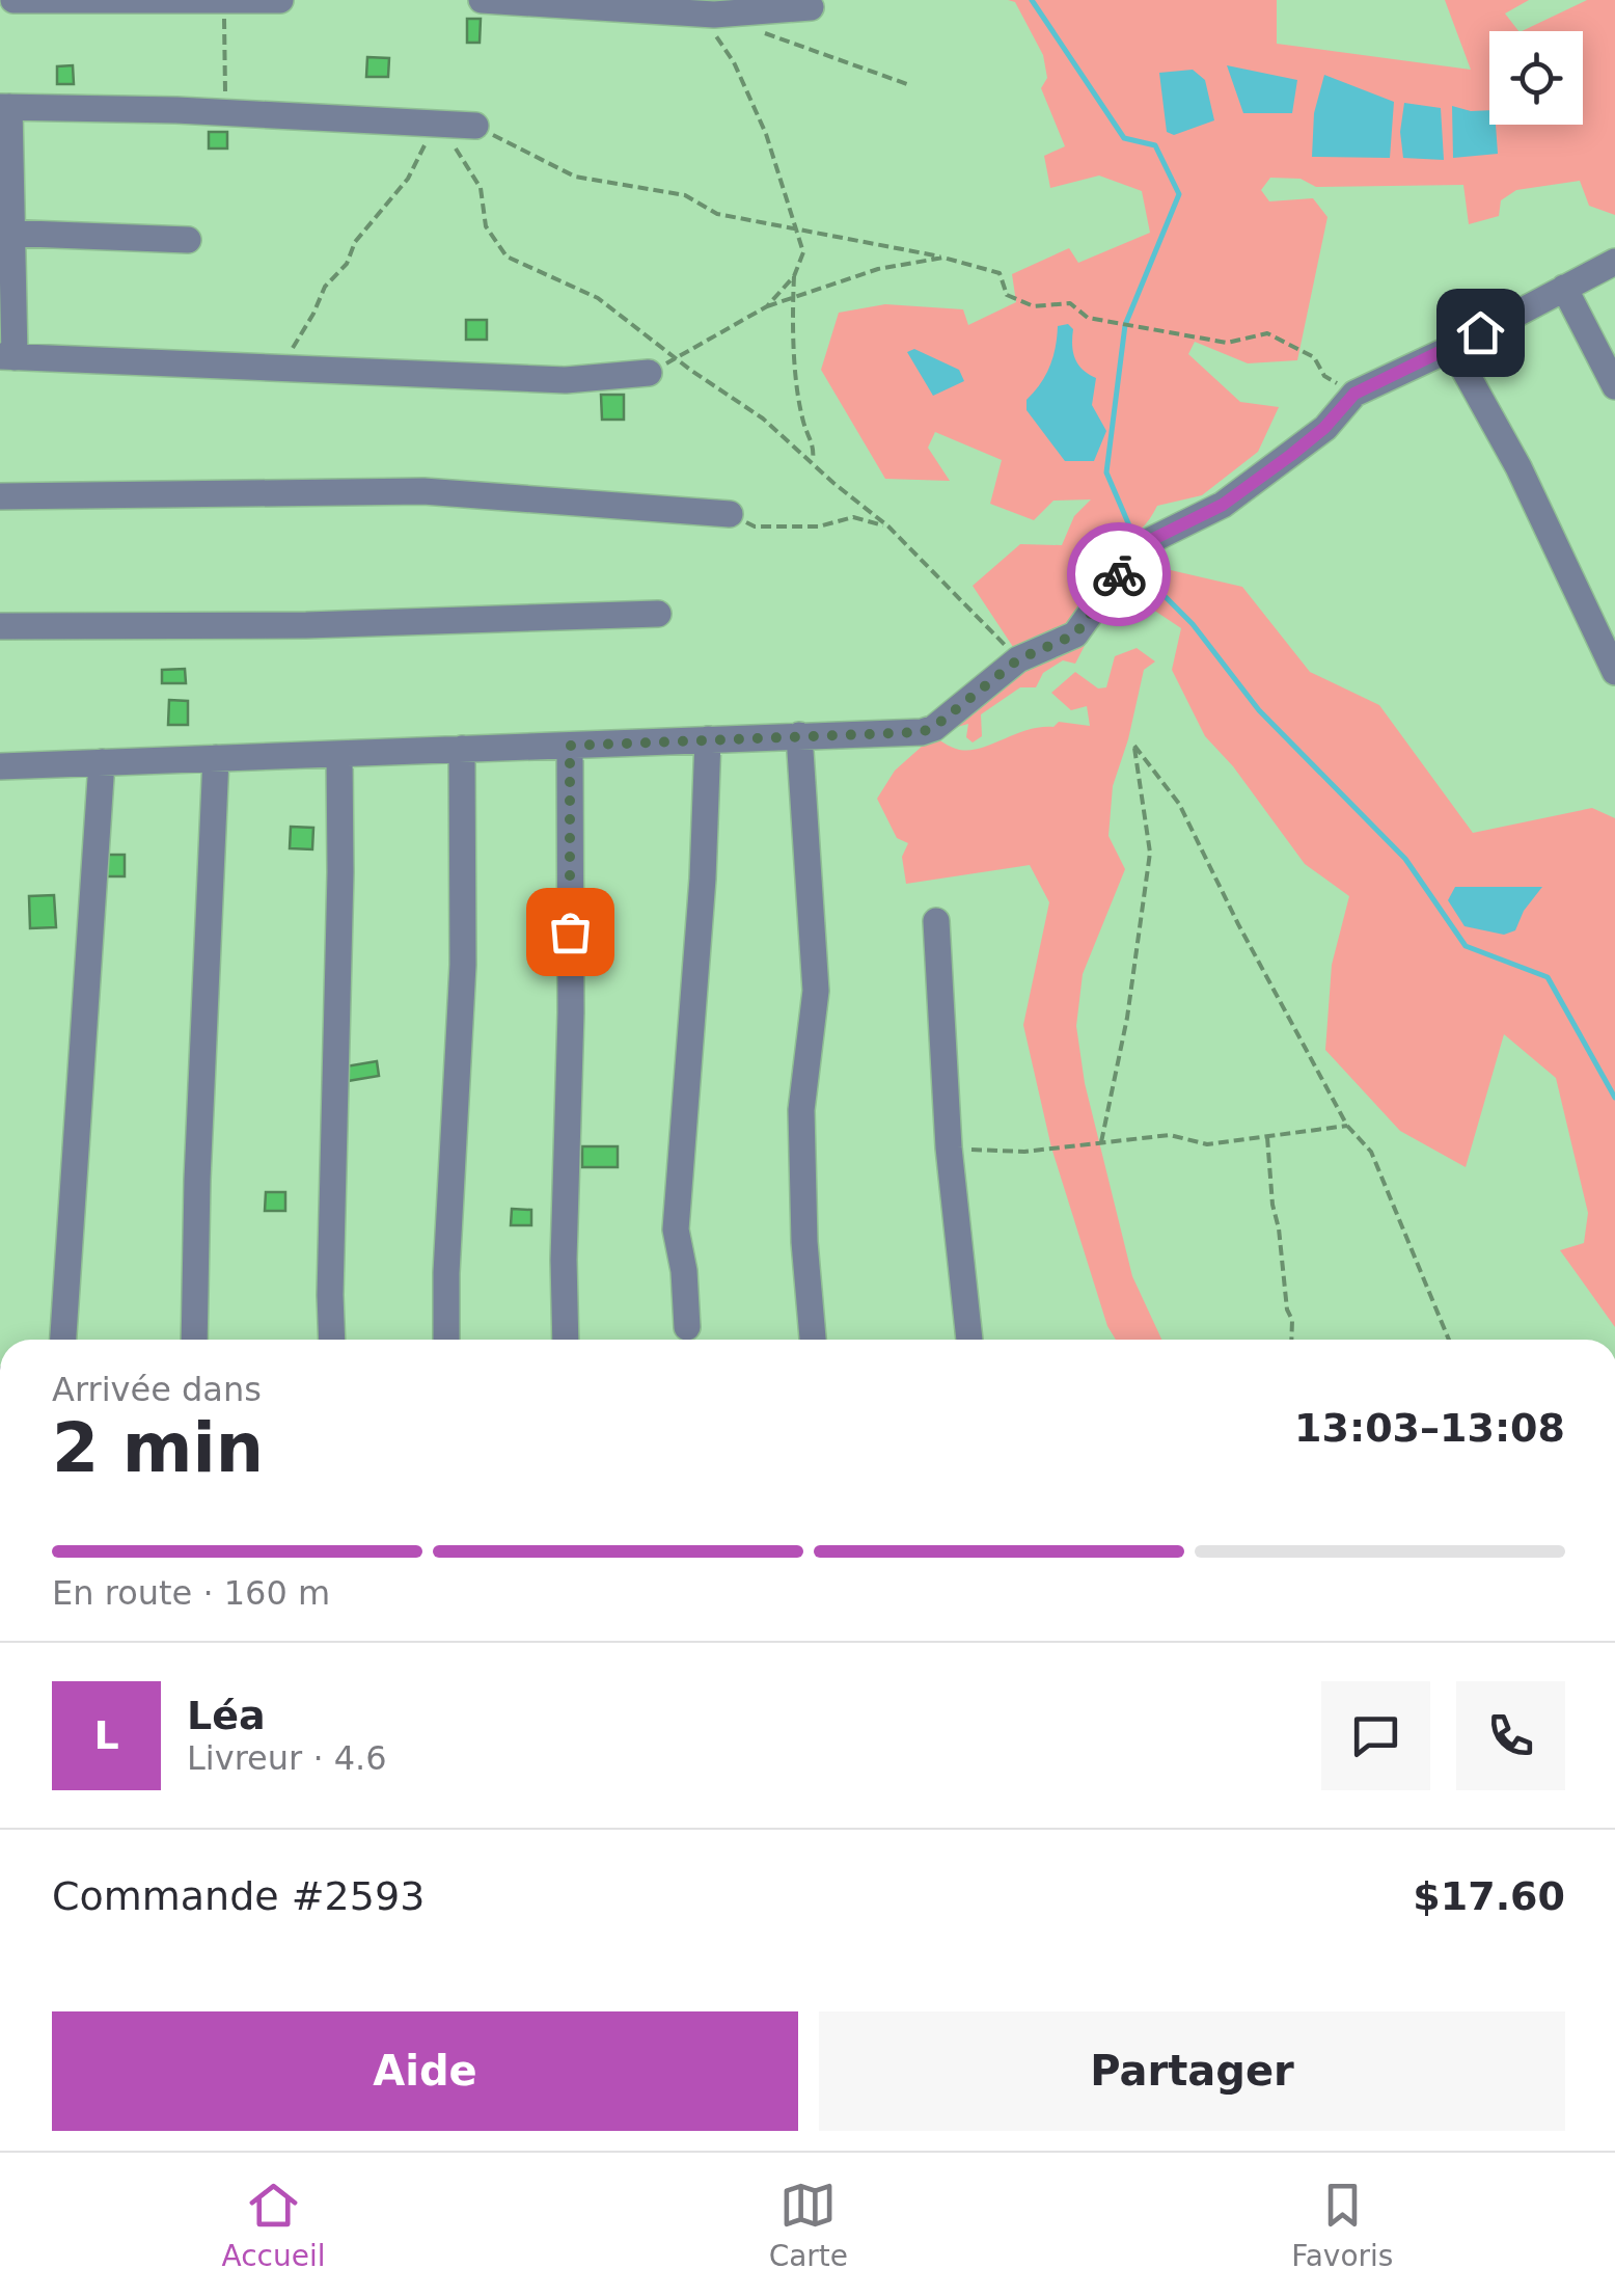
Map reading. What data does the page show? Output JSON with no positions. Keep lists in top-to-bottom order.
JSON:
{
  "page": {
    "heading": ["2 min", "Arrivée dans", "13:03–13:08"],
    "panel": [
      "Léa",
      "Livreur · 4.6",
      "Commande #2593",
      "$17.60"
    ],
    "bar": "En route · 160 m",
    "round": "L",
    "buttons": ["Aide", "Partager"],
    "tabs": ["Accueil", "Carte", "Favoris"]
  }
}
